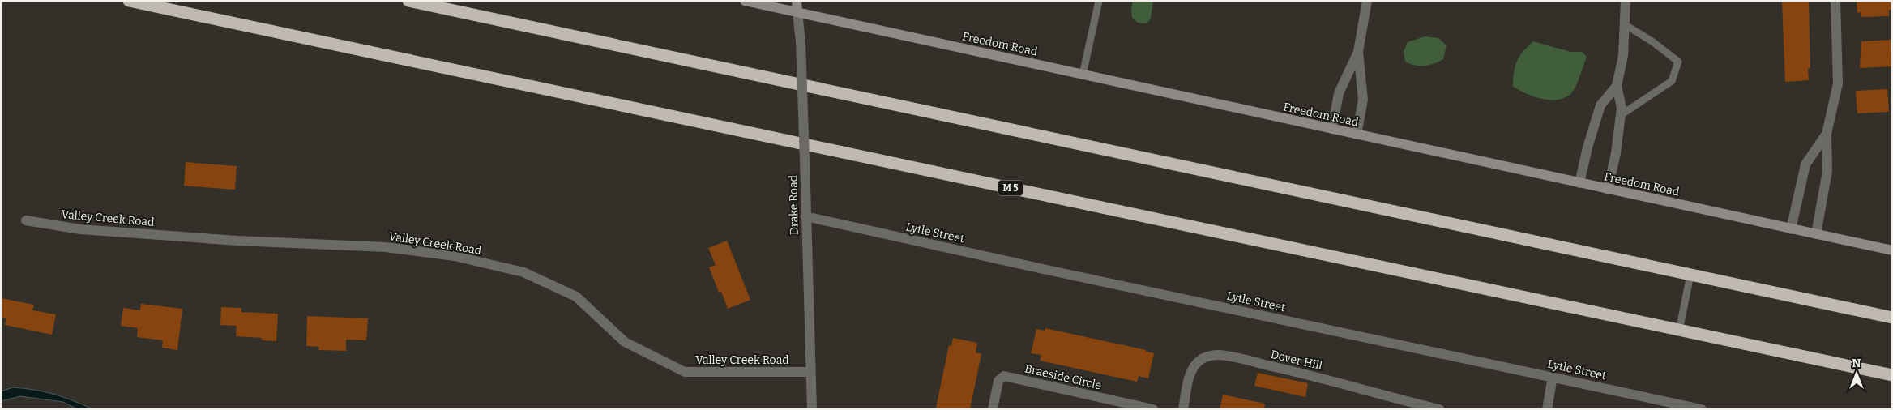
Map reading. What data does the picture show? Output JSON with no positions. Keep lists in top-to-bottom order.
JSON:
{
  "streets": {
    "highway": ["M 5"],
    "street": [
      "Freedom Road",
      "Drake Road",
      "Valley Creek Road",
      "Lytle Street",
      "Dover Hill",
      "Braeside Circle"
    ]
  },
  "crossings": [
    ["Freedom Road", "Drake Road"],
    ["Drake Road", "Valley Creek Road"],
    ["Drake Road", "Lytle Street"]
  ],
  "north": "top"
}
